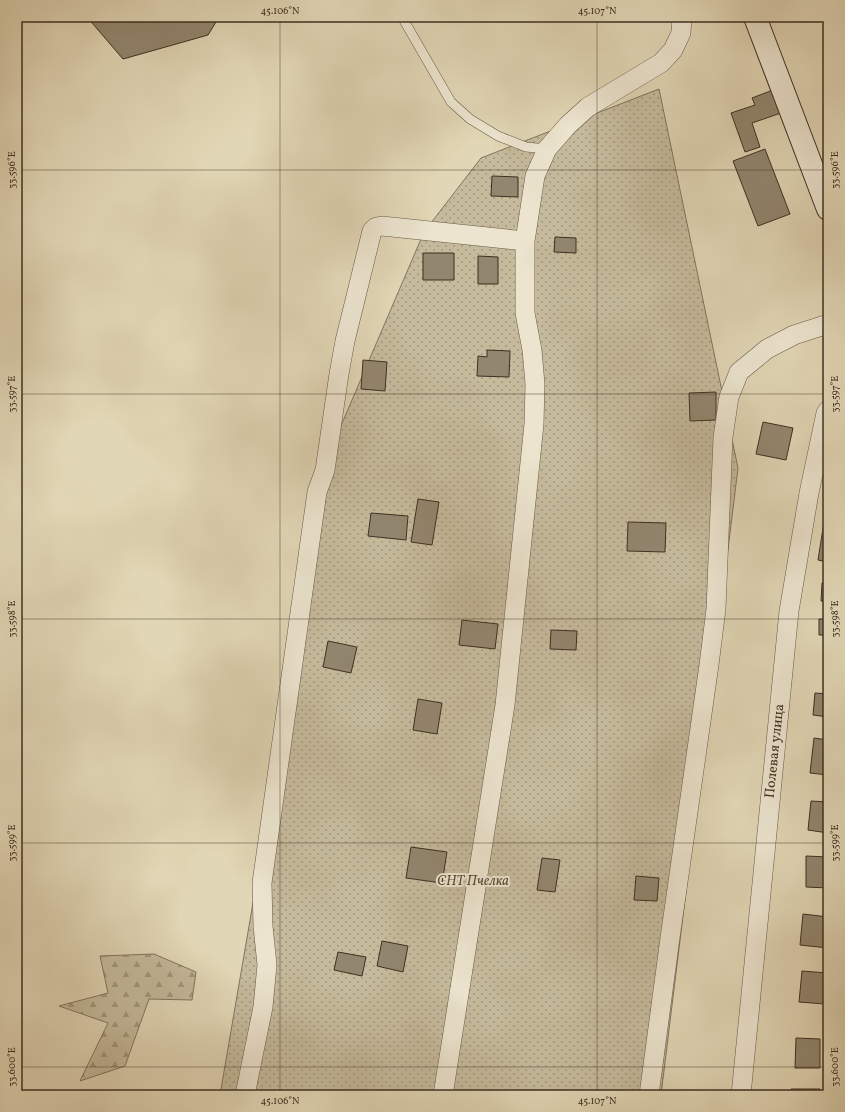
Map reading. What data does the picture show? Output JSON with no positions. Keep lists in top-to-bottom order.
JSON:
{
  "streets": {
    "street": ["Полевая улица"]
  },
  "parks": ["СНТ Пчелка"],
  "coordinates": [
    "45.106°N",
    "45.107°N",
    "33.596°E",
    "33.597°E",
    "33.598°E",
    "33.599°E",
    "33.600°E"
  ]
}
